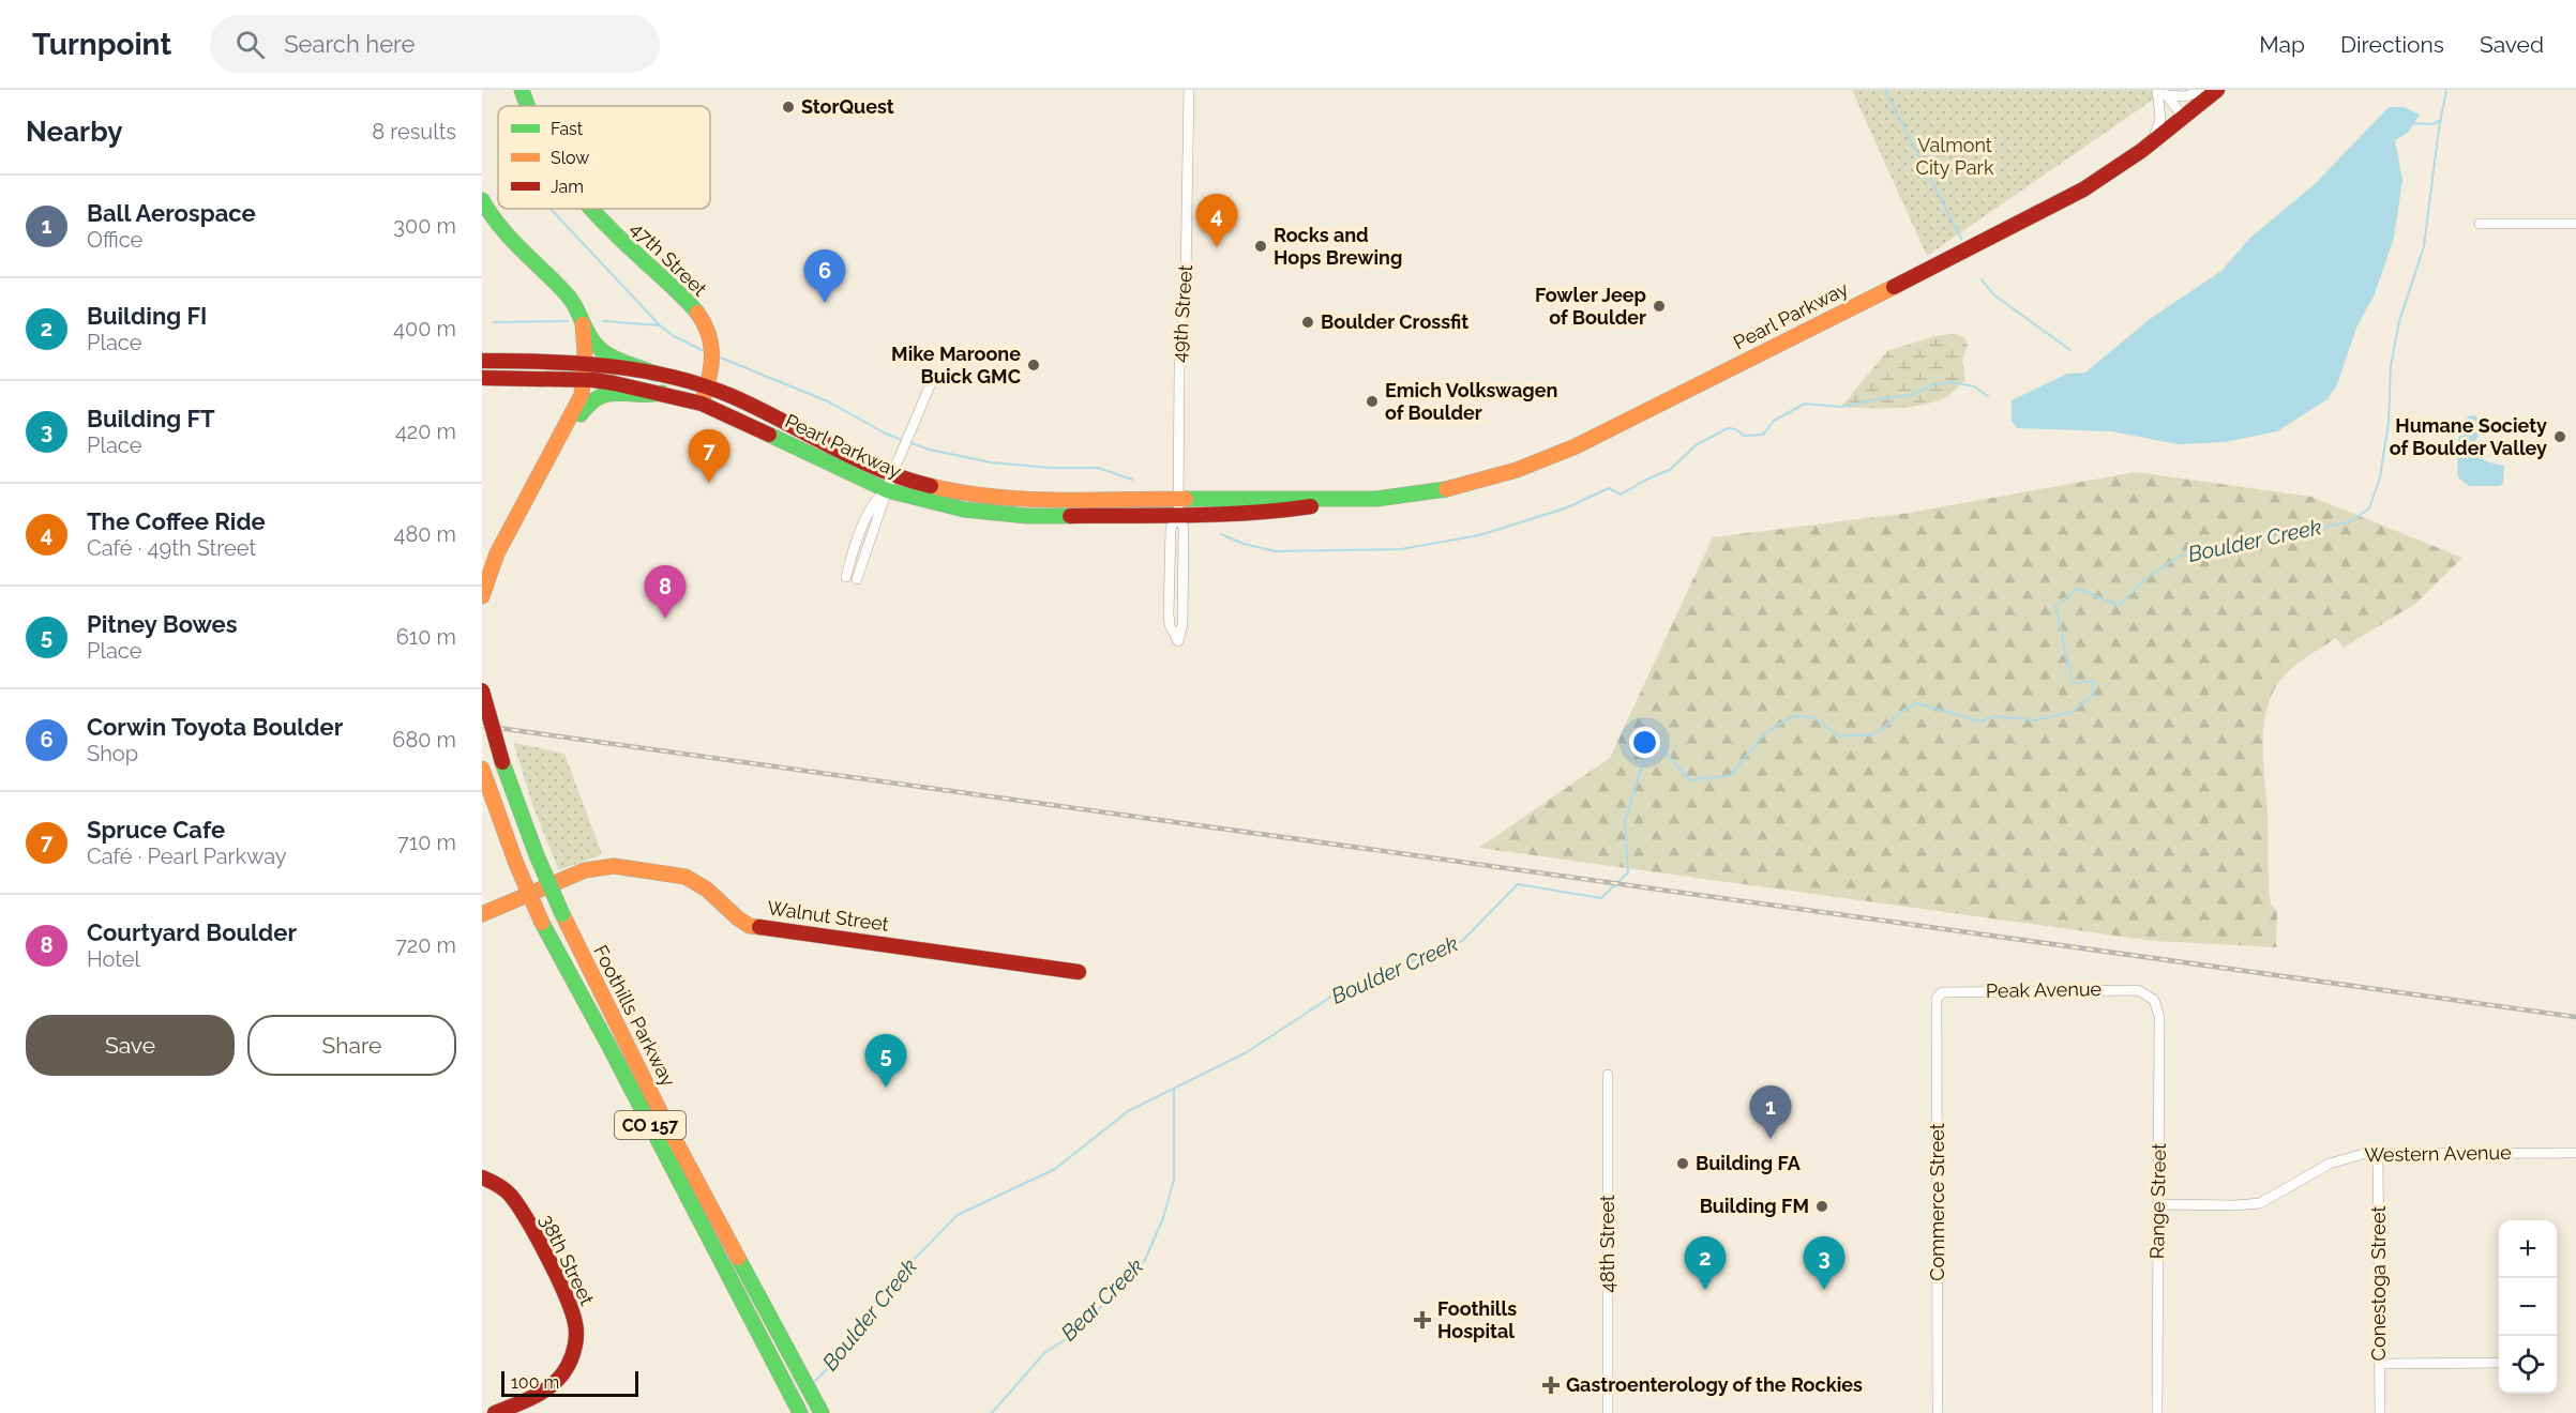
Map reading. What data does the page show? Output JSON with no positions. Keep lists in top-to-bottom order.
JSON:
{
  "streets": {
    "main road": [
      "47th Street",
      "Pearl Parkway",
      "Walnut Street",
      "Foothills Parkway",
      "CO 157",
      "38th Street"
    ],
    "street": [
      "49th Street",
      "Peak Avenue",
      "Western Avenue",
      "Range Street",
      "Commerce Street",
      "48th Street",
      "Conestoga Street"
    ]
  },
  "crossings": [
    ["47th Street", "Pearl Parkway"],
    ["49th Street", "Pearl Parkway"],
    ["Peak Avenue", "Range Street"],
    ["Peak Avenue", "Commerce Street"],
    ["Western Avenue", "Range Street"],
    ["Western Avenue", "Conestoga Street"]
  ],
  "water": ["Boulder Creek", "Bear Creek"],
  "parks": ["Valmont City Park"],
  "places": {
    "other": [
      "StorQuest",
      "Rocks and Hops Brewing",
      "Fowler Jeep of Boulder",
      "Boulder Crossfit",
      "Mike Maroone Buick GMC",
      "Emich Volkswagen of Boulder",
      "Humane Society of Boulder Valley",
      "Building FA",
      "Building FM"
    ],
    "health": ["Foothills Hospital", "Gastroenterology of the Rockies"]
  },
  "legend": ["Fast", "Slow", "Jam"],
  "scale_bar": "100 m",
  "page": {
    "header": "Turnpoint",
    "search": "Search here",
    "nav": ["Map", "Directions", "Saved"],
    "heading": ["Nearby", "8 results"],
    "list": [
      {
        "mark": "1",
        "name": "Ball Aerospace",
        "note": "Office",
        "value": "300 m"
      },
      {
        "mark": "2",
        "name": "Building FI",
        "note": "Place",
        "value": "400 m"
      },
      {
        "mark": "3",
        "name": "Building FT",
        "note": "Place",
        "value": "420 m"
      },
      {
        "mark": "4",
        "name": "The Coffee Ride",
        "note": "Café · 49th Street",
        "value": "480 m"
      },
      {
        "mark": "5",
        "name": "Pitney Bowes",
        "note": "Place",
        "value": "610 m"
      },
      {
        "mark": "6",
        "name": "Corwin Toyota Boulder",
        "note": "Shop",
        "value": "680 m"
      },
      {
        "mark": "7",
        "name": "Spruce Cafe",
        "note": "Café · Pearl Parkway",
        "value": "710 m"
      },
      {
        "mark": "8",
        "name": "Courtyard Boulder",
        "note": "Hotel",
        "value": "720 m"
      }
    ],
    "pins": [
      "4",
      "6",
      "7",
      "8",
      "5",
      "1",
      "2",
      "3"
    ],
    "buttons": ["Save", "Share"],
    "map_buttons": ["+", "−"],
    "scale": "100 m"
  }
}
